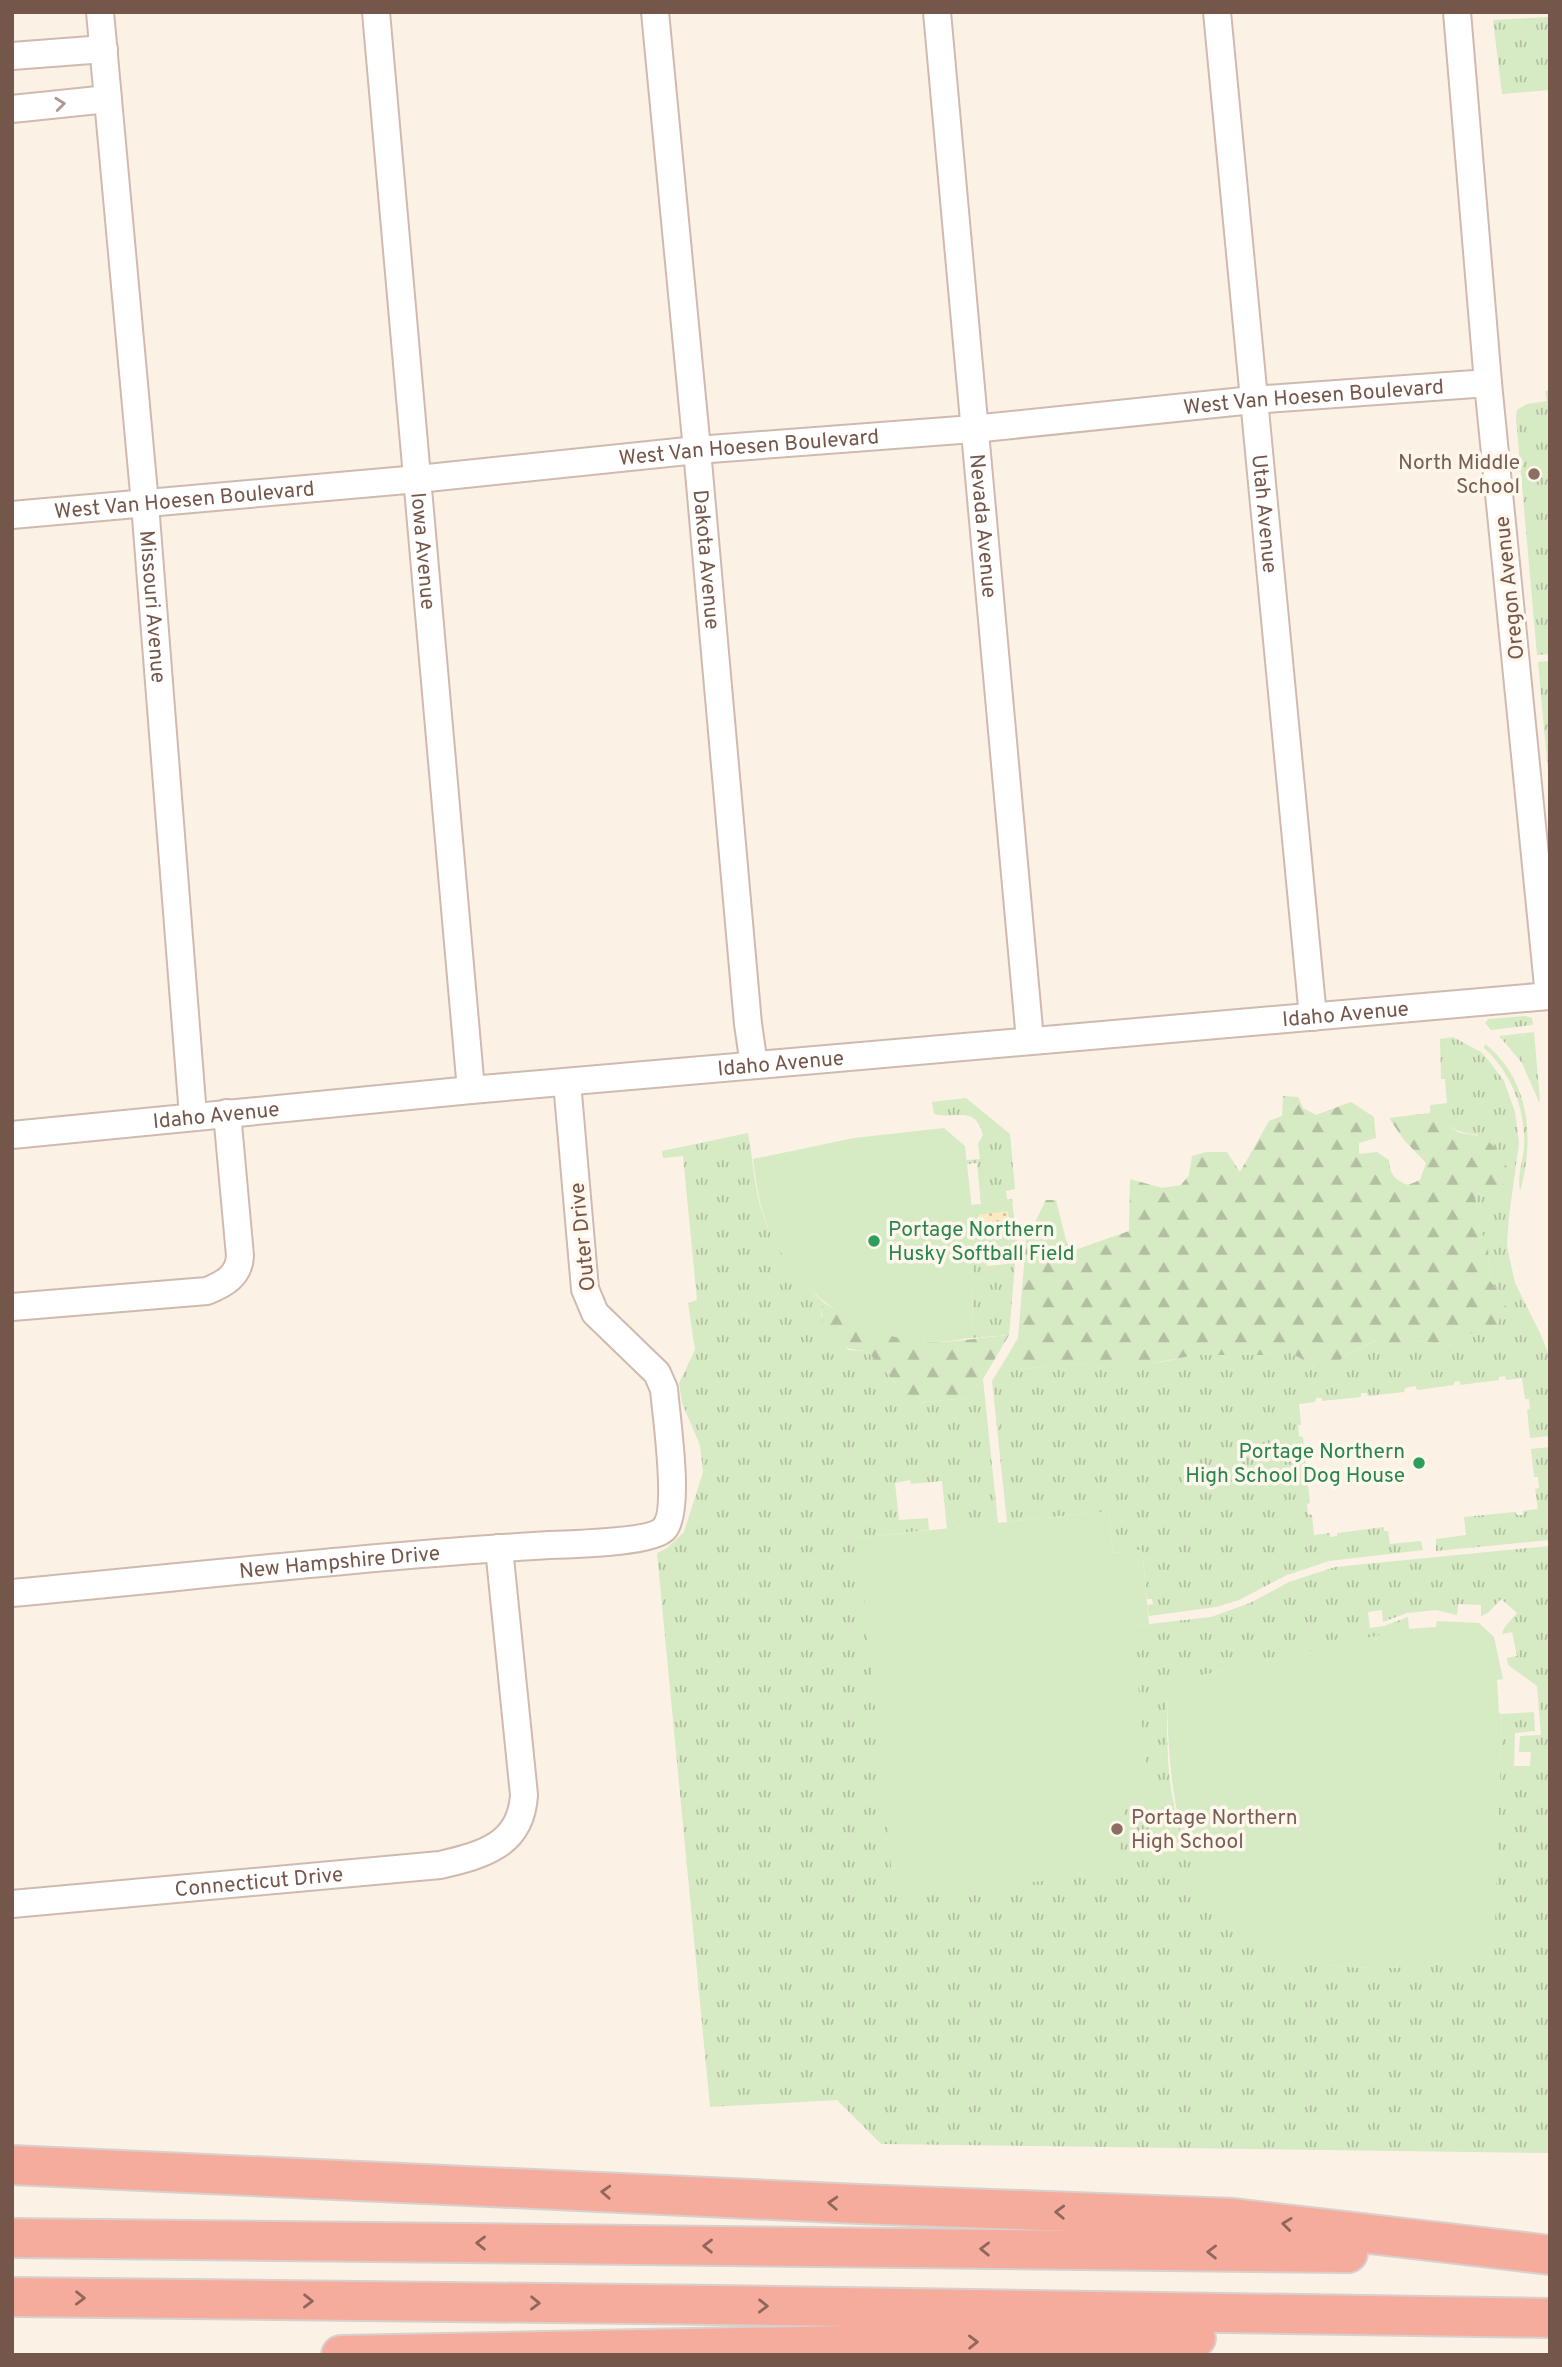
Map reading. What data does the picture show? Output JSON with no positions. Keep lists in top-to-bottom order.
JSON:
{
  "streets": {
    "street": [
      "West Van Hoesen Boulevard",
      "Utah Avenue",
      "Nevada Avenue",
      "Iowa Avenue",
      "Dakota Avenue",
      "Oregon Avenue",
      "Missouri Avenue",
      "Idaho Avenue",
      "Outer Drive",
      "New Hampshire Drive",
      "Connecticut Drive"
    ]
  },
  "crossings": [
    ["West Van Hoesen Boulevard", "Utah Avenue"],
    ["West Van Hoesen Boulevard", "Nevada Avenue"],
    ["West Van Hoesen Boulevard", "Iowa Avenue"],
    ["West Van Hoesen Boulevard", "Dakota Avenue"],
    ["West Van Hoesen Boulevard", "Oregon Avenue"],
    ["West Van Hoesen Boulevard", "Missouri Avenue"],
    ["Utah Avenue", "Idaho Avenue"],
    ["Nevada Avenue", "Idaho Avenue"],
    ["Iowa Avenue", "Idaho Avenue"],
    ["Dakota Avenue", "Idaho Avenue"],
    ["Oregon Avenue", "Idaho Avenue"],
    ["Missouri Avenue", "Idaho Avenue"],
    ["Idaho Avenue", "Outer Drive"],
    ["Outer Drive", "New Hampshire Drive"],
    ["New Hampshire Drive", "Connecticut Drive"]
  ],
  "places": [
    "North Middle School",
    "Portage Northern Husky Softball Field",
    "Portage Northern High School Dog House",
    "Portage Northern High School"
  ]
}
